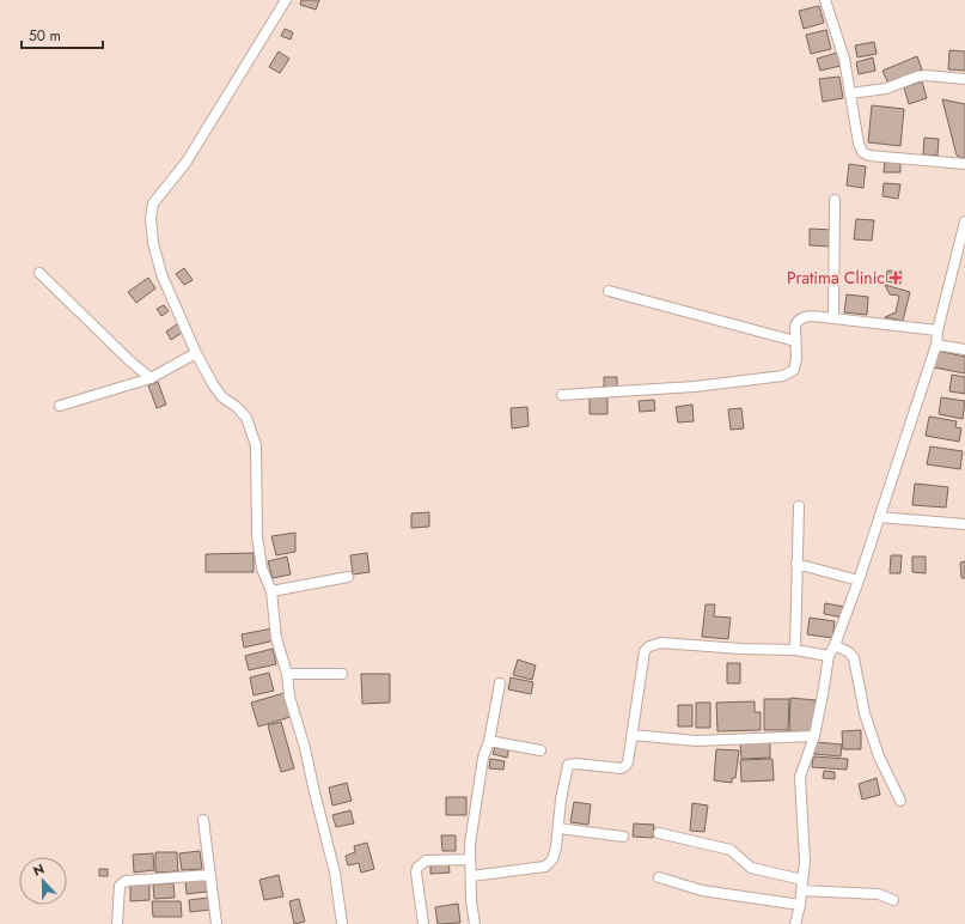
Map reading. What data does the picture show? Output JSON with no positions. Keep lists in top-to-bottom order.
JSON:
{
  "places": {
    "health": ["Pratima Clinic"]
  },
  "scale_bar": "50 m",
  "north": "top"
}
